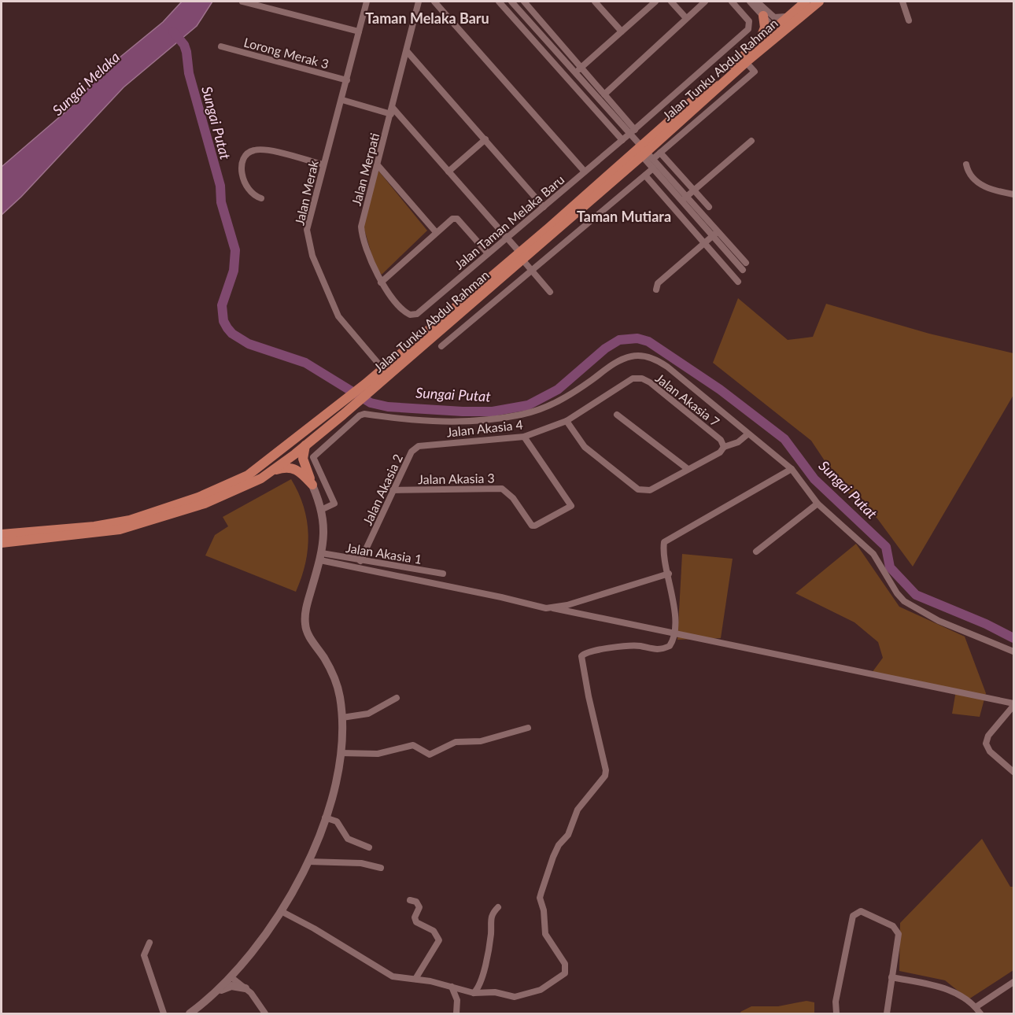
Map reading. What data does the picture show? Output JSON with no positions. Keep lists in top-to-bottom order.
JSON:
{
  "streets": {
    "main road": ["Jalan Tunku Abdul Rahman"],
    "street": [
      "Lorong Merak 3",
      "Jalan Merpati",
      "Jalan Merak",
      "Jalan Taman Melaka Baru",
      "Jalan Akasia 7",
      "Jalan Akasia 4",
      "Jalan Akasia 3",
      "Jalan Akasia 2",
      "Jalan Akasia 1"
    ]
  },
  "crossings": [
    ["Lorong Merak 3", "Jalan Merak"],
    ["Jalan Tunku Abdul Rahman", "Jalan Merak"],
    ["Jalan Merpati", "Jalan Taman Melaka Baru"],
    ["Jalan Akasia 7", "Jalan Akasia 4"],
    ["Jalan Akasia 4", "Jalan Akasia 3"],
    ["Jalan Akasia 4", "Jalan Akasia 2"],
    ["Jalan Akasia 3", "Jalan Akasia 2"],
    ["Jalan Akasia 2", "Jalan Akasia 1"]
  ],
  "districts": ["Taman Melaka Baru", "Taman Mutiara"],
  "water": ["Sungai Melaka", "Sungai Putat"]
}
